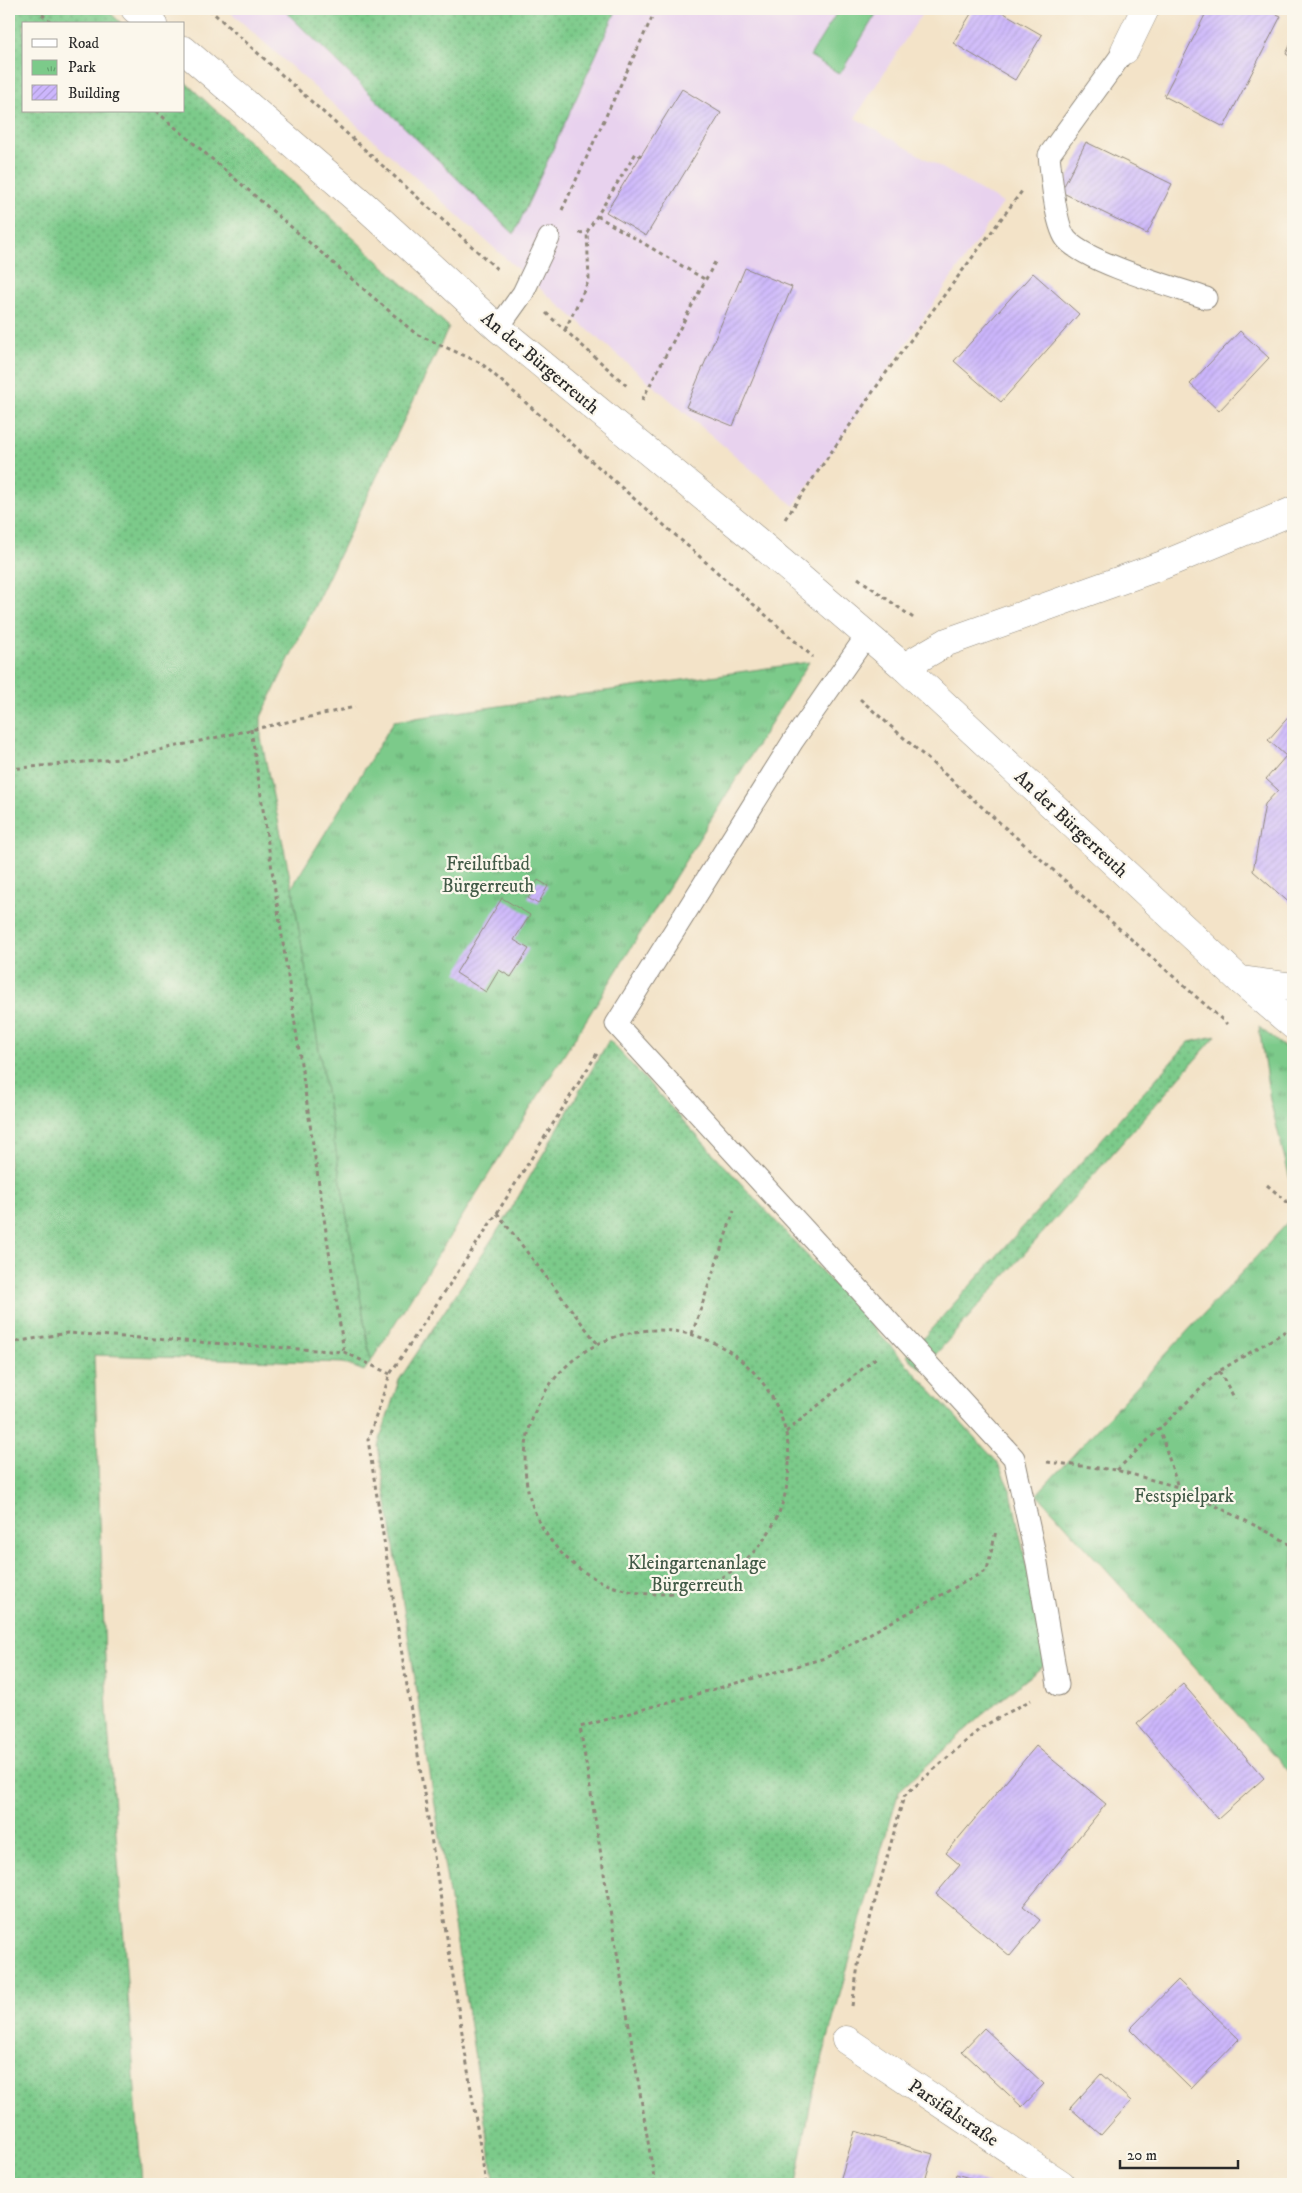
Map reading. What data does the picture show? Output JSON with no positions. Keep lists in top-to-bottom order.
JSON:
{
  "streets": {
    "street": ["An der Bürgerreuth", "Parsifalstraße"]
  },
  "parks": ["Freiluftbad Bürgerreuth", "Festspielpark", "Kleingartenanlage Bürgerreuth"],
  "legend": ["Road", "Park", "Building"],
  "scale_bar": "20 m"
}
